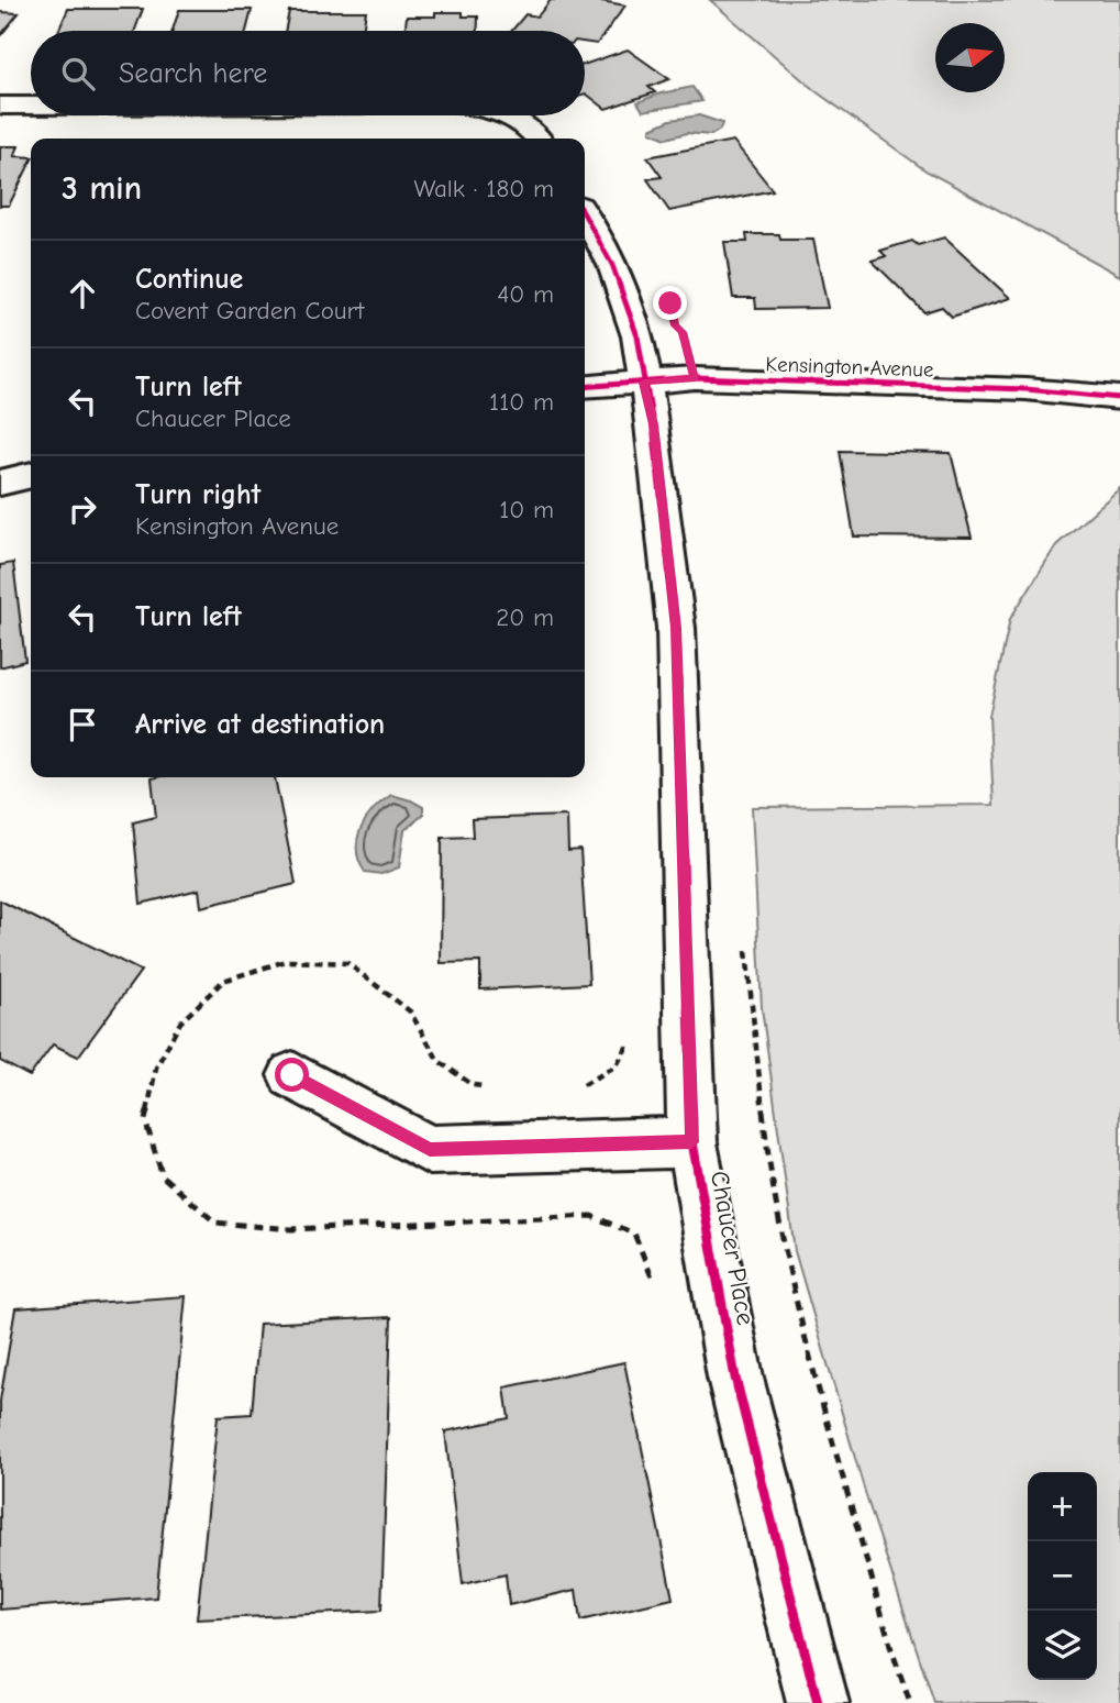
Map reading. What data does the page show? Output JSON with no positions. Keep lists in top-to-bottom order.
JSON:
{
  "streets": {
    "street": ["Kensington Avenue", "Chaucer Place"]
  },
  "crossings": [
    ["Kensington Avenue", "Chaucer Place"]
  ],
  "north": "right",
  "page": {
    "search": "Search here",
    "heading": ["3 min", "Walk · 180 m"],
    "list": [
      ["Continue", "Covent Garden Court", "40 m"],
      ["Turn left", "Chaucer Place", "110 m"],
      ["Turn right", "Kensington Avenue", "10 m"],
      ["Turn left", "20 m"],
      "Arrive at destination"
    ],
    "map_buttons": ["+", "−"]
  }
}
